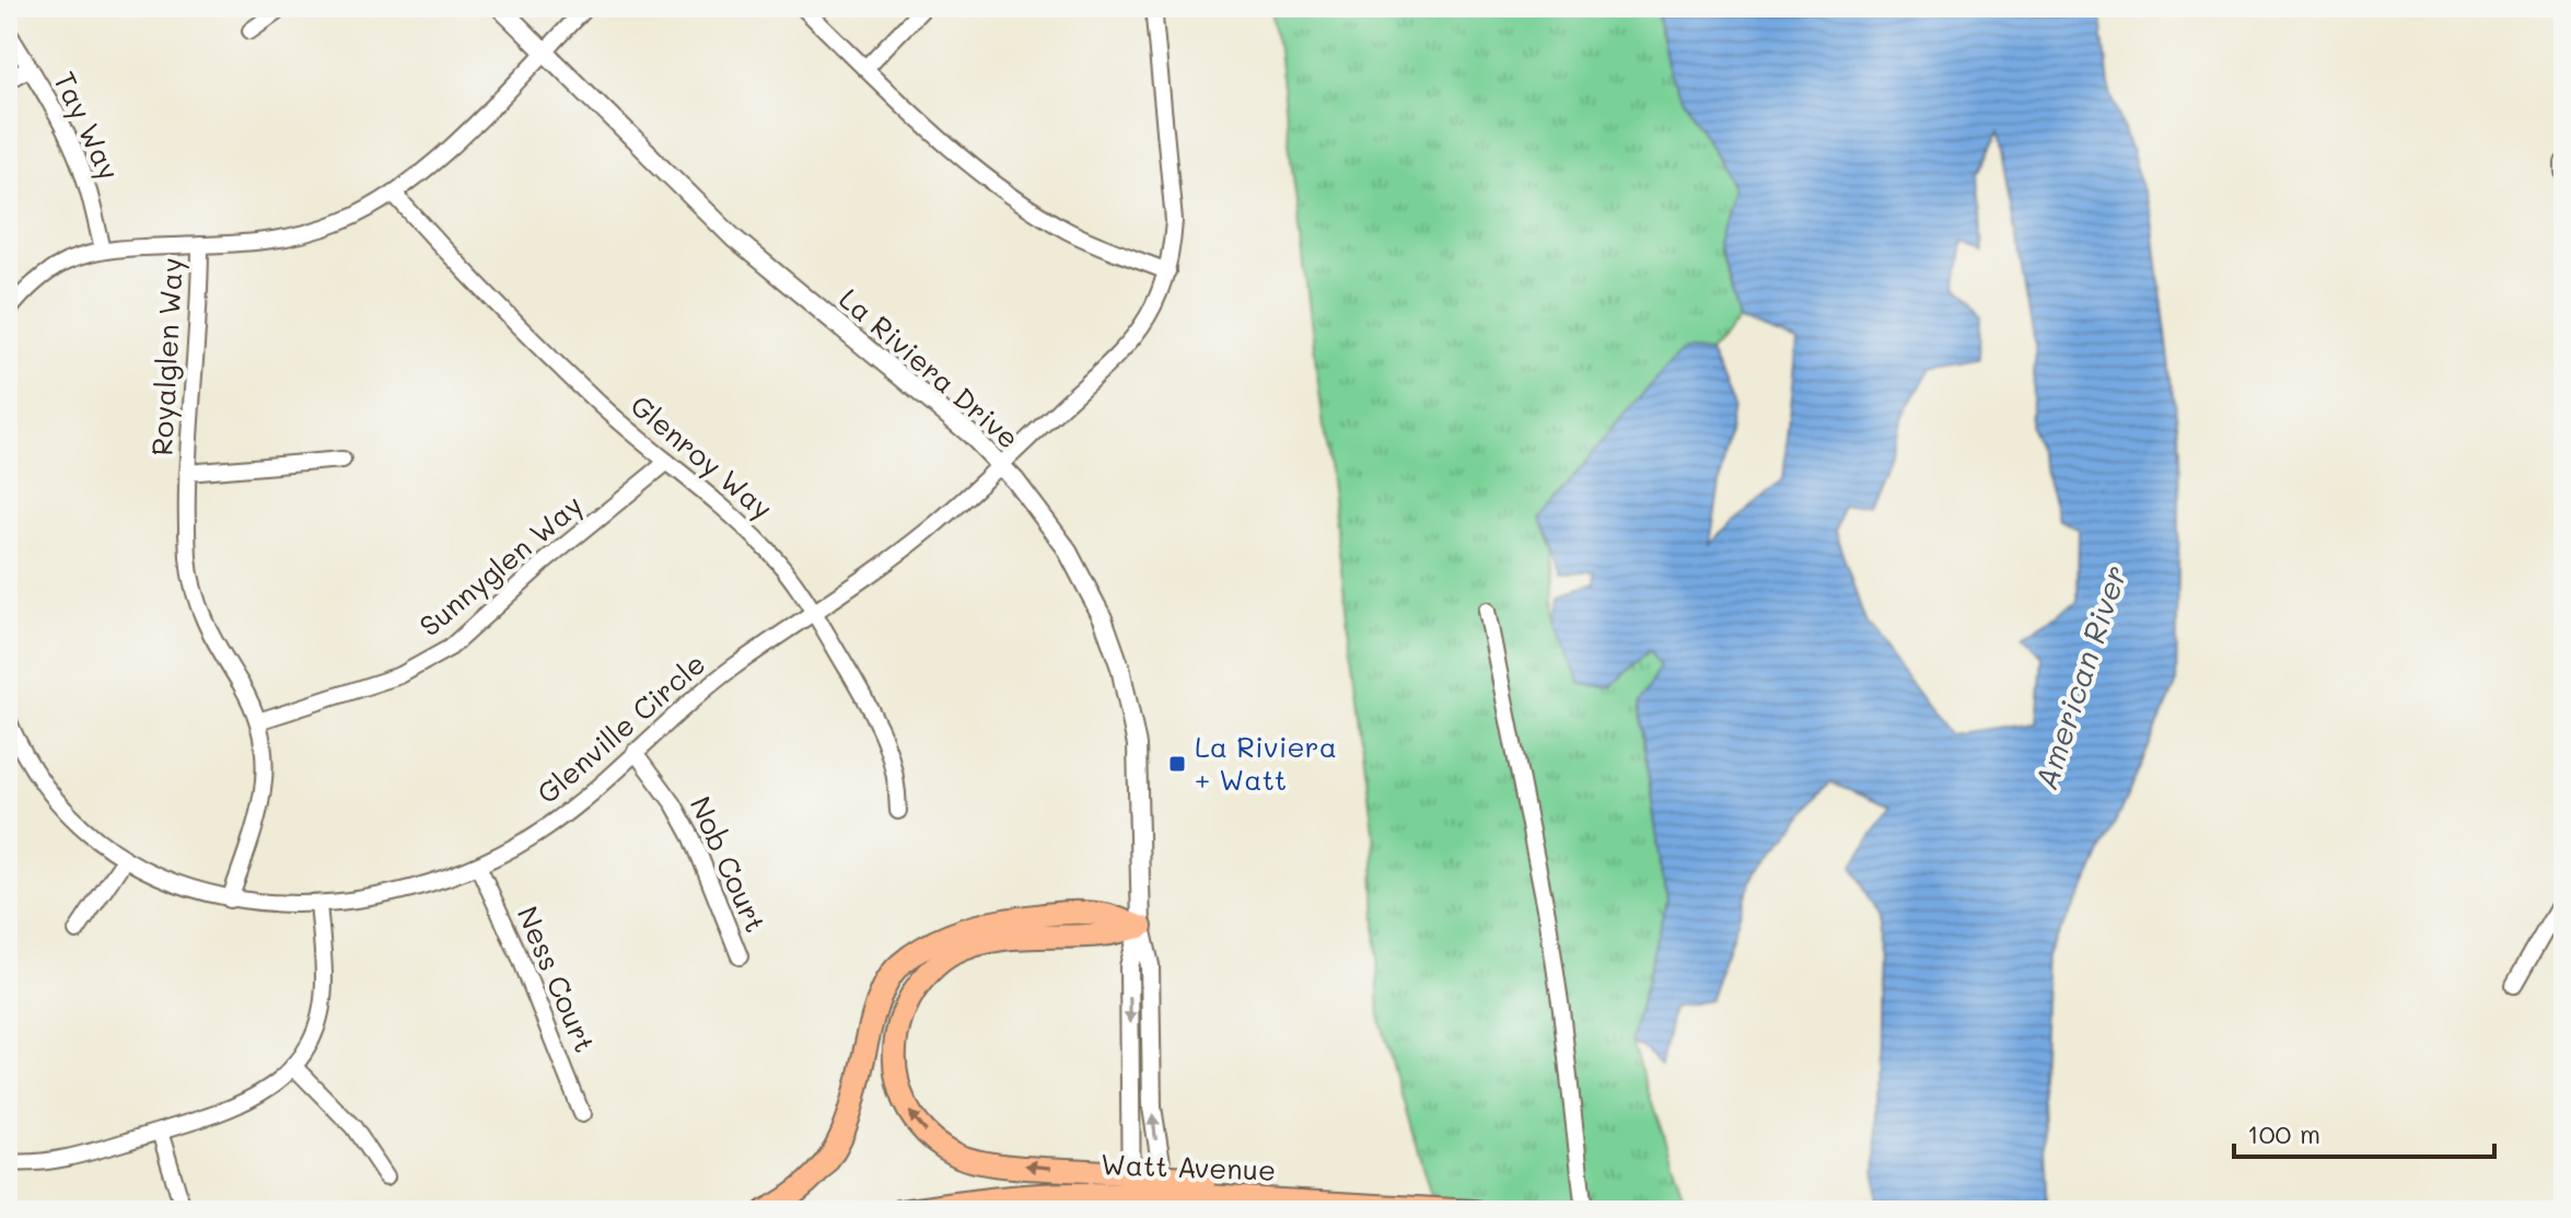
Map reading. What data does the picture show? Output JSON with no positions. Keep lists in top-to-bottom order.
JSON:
{
  "streets": {
    "main road": ["Watt Avenue"],
    "street": [
      "Tay Way",
      "Royalglen Way",
      "La Riviera Drive",
      "Glenroy Way",
      "Sunnyglen Way",
      "Glenville Circle",
      "Nob Court",
      "Ness Court"
    ]
  },
  "crossings": [
    ["Royalglen Way", "Sunnyglen Way"],
    ["Royalglen Way", "Glenville Circle"],
    ["La Riviera Drive", "Glenville Circle"],
    ["Glenroy Way", "Sunnyglen Way"],
    ["Glenroy Way", "Glenville Circle"],
    ["Glenville Circle", "Nob Court"],
    ["Glenville Circle", "Ness Court"]
  ],
  "water": ["American River"],
  "places": {
    "transit": ["La Riviera + Watt"]
  },
  "scale_bar": "100 m"
}
